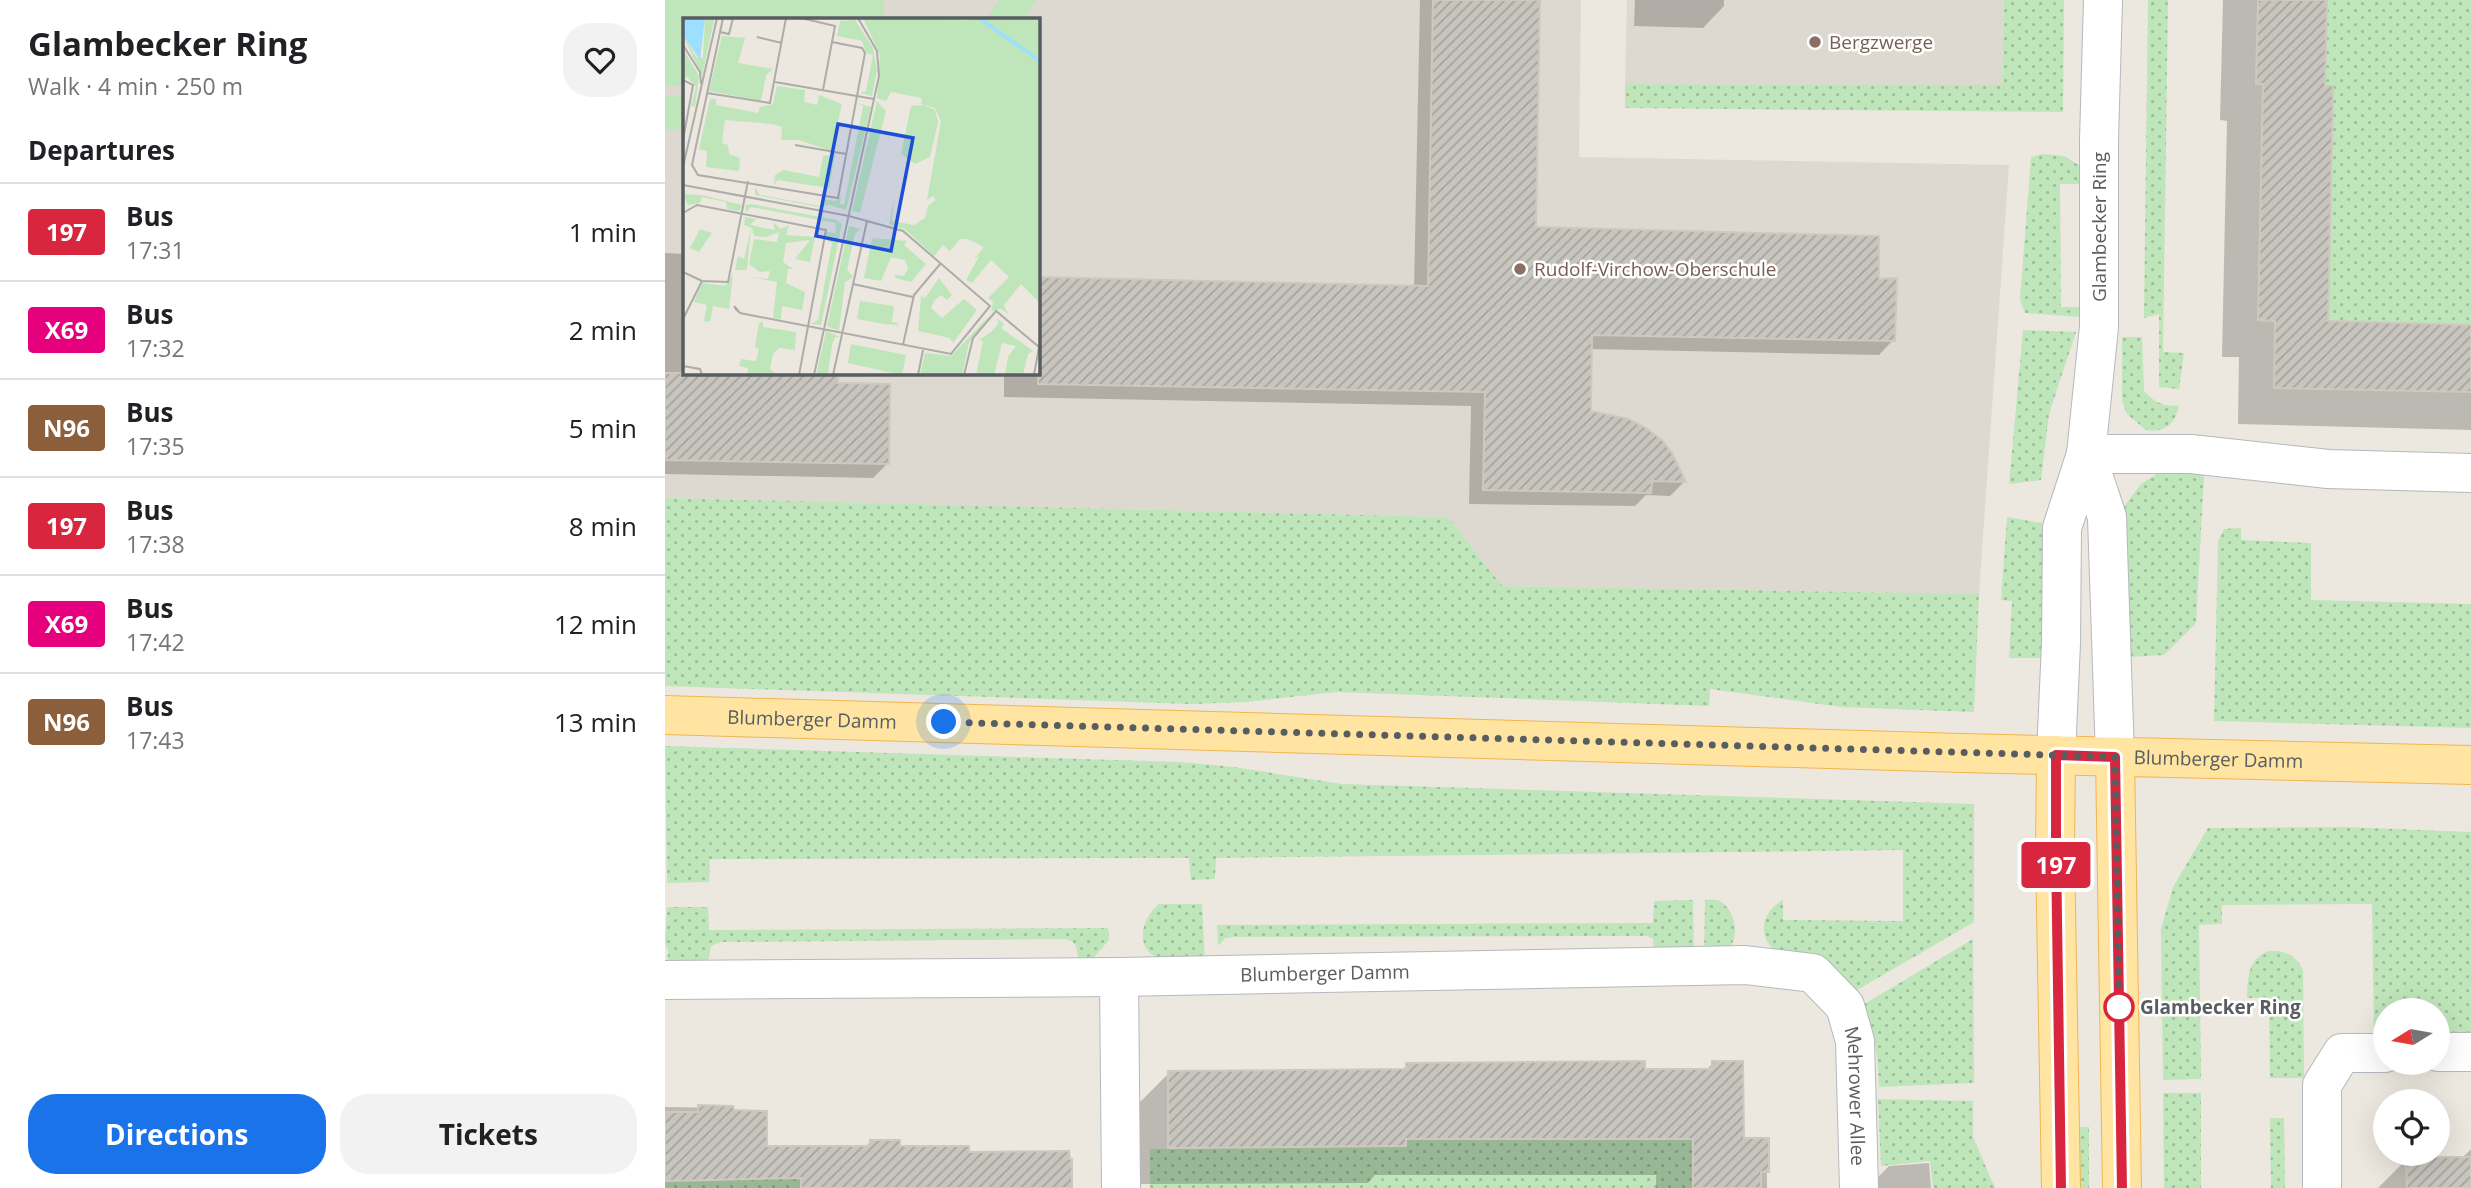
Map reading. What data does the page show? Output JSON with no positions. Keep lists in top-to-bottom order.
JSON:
{
  "streets": {
    "main road": ["Blumberger Damm"],
    "street": ["Glambecker Ring", "Mehrower Allee"]
  },
  "crossings": [
    ["Glambecker Ring", "Blumberger Damm"],
    ["Blumberger Damm", "Mehrower Allee"]
  ],
  "places": ["Bergzwerge", "Rudolf-Virchow-Oberschule", "Glambecker Ring"],
  "lines": ["bus line 197"],
  "north": "left",
  "page": {
    "heading": [
      ["Glambecker Ring", "Walk · 4 min · 250 m"],
      "Departures"
    ],
    "on_map": "197",
    "list": [
      {
        "mark": "197",
        "name": "Bus",
        "note": "17:31",
        "value": "1 min"
      },
      {
        "mark": "X69",
        "name": "Bus",
        "note": "17:32",
        "value": "2 min"
      },
      {
        "mark": "N96",
        "name": "Bus",
        "note": "17:35",
        "value": "5 min"
      },
      {
        "mark": "197",
        "name": "Bus",
        "note": "17:38",
        "value": "8 min"
      },
      {
        "mark": "X69",
        "name": "Bus",
        "note": "17:42",
        "value": "12 min"
      },
      {
        "mark": "N96",
        "name": "Bus",
        "note": "17:43",
        "value": "13 min"
      }
    ],
    "buttons": ["Directions", "Tickets"]
  }
}
